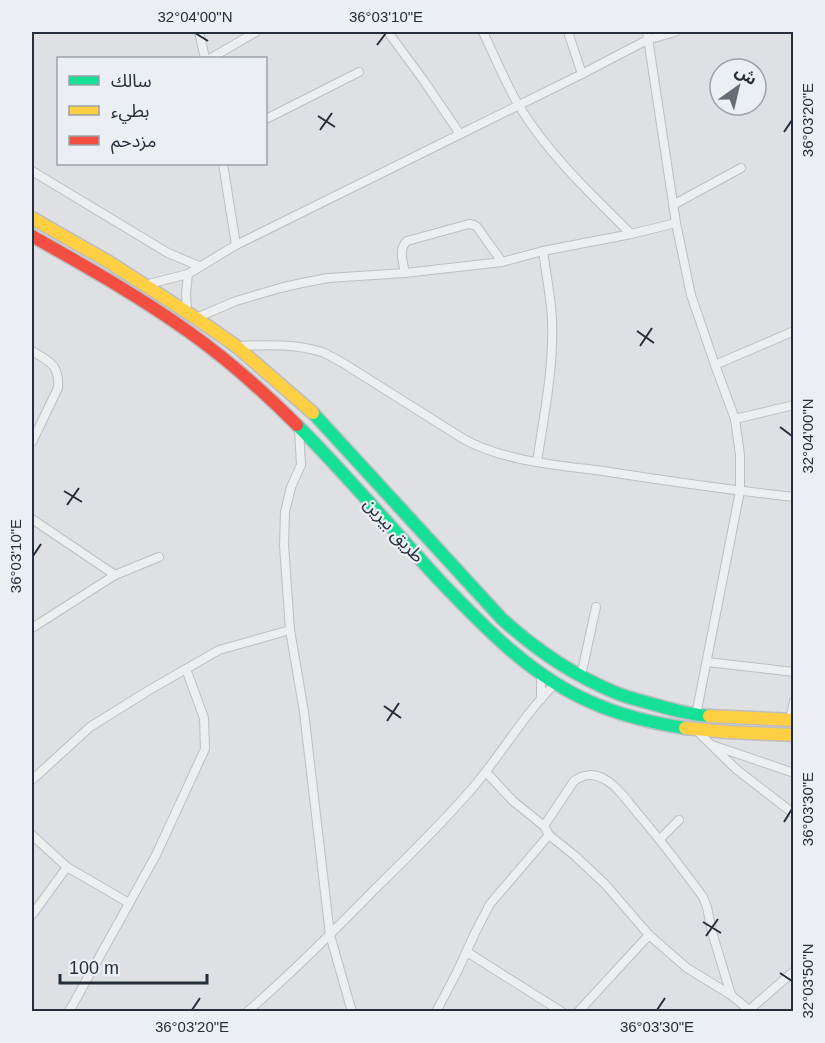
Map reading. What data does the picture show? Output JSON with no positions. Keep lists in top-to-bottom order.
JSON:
{
  "streets": {
    "main road": ["طريق بيرين"]
  },
  "legend": ["سالك", "بطيء", "مزدحم"],
  "scale_bar": "100 m",
  "north": "top right",
  "coordinates": [
    "32°04'00\"N",
    "36°03'10\"E",
    "36°03'20\"E",
    "36°03'30\"E",
    "32°03'50\"N"
  ]
}
